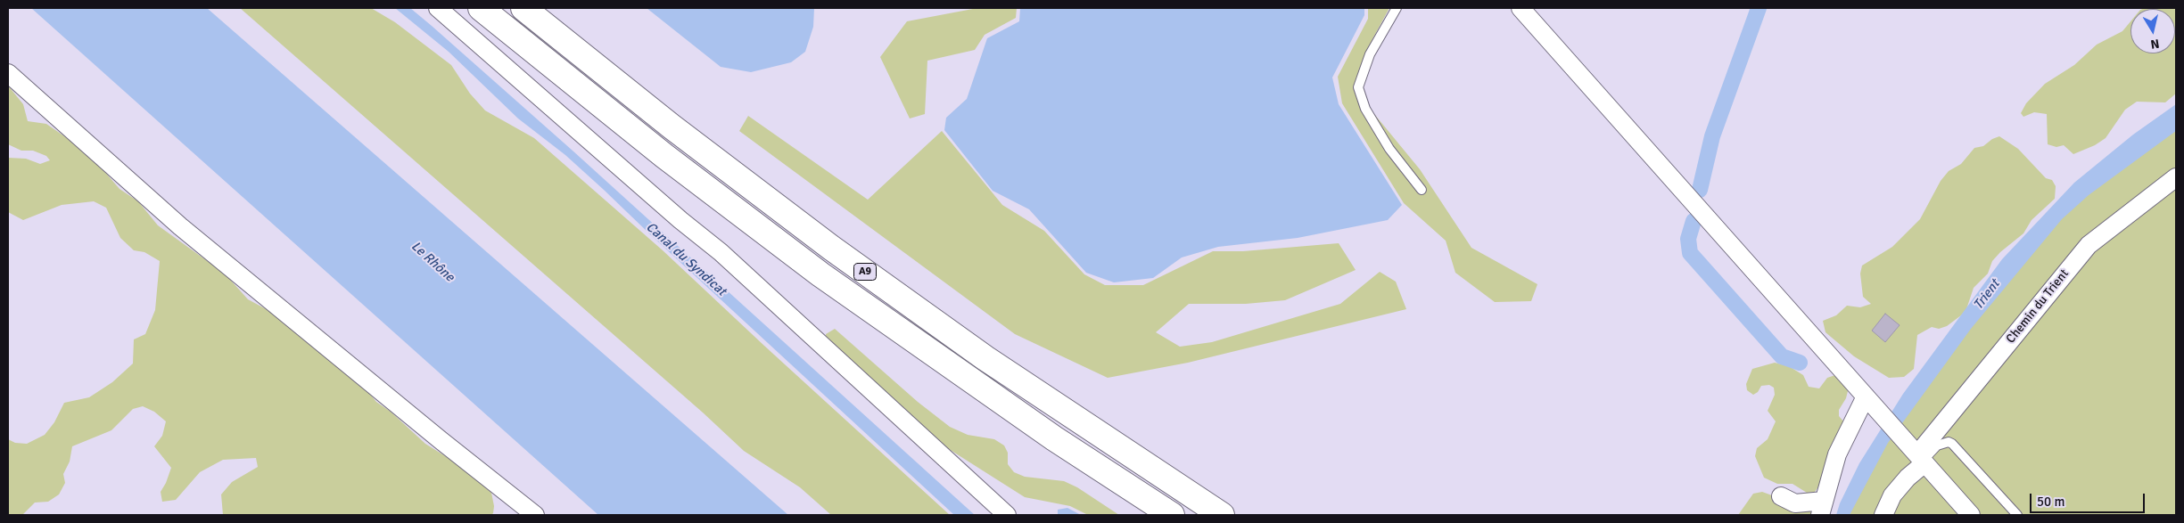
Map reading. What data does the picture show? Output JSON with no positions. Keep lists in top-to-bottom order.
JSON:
{
  "streets": {
    "highway": ["A9"],
    "street": ["Chemin du Trient"]
  },
  "water": ["Canal du Syndicat", "Le Rhône", "Trient"],
  "scale_bar": "50 m",
  "north": "bottom"
}
